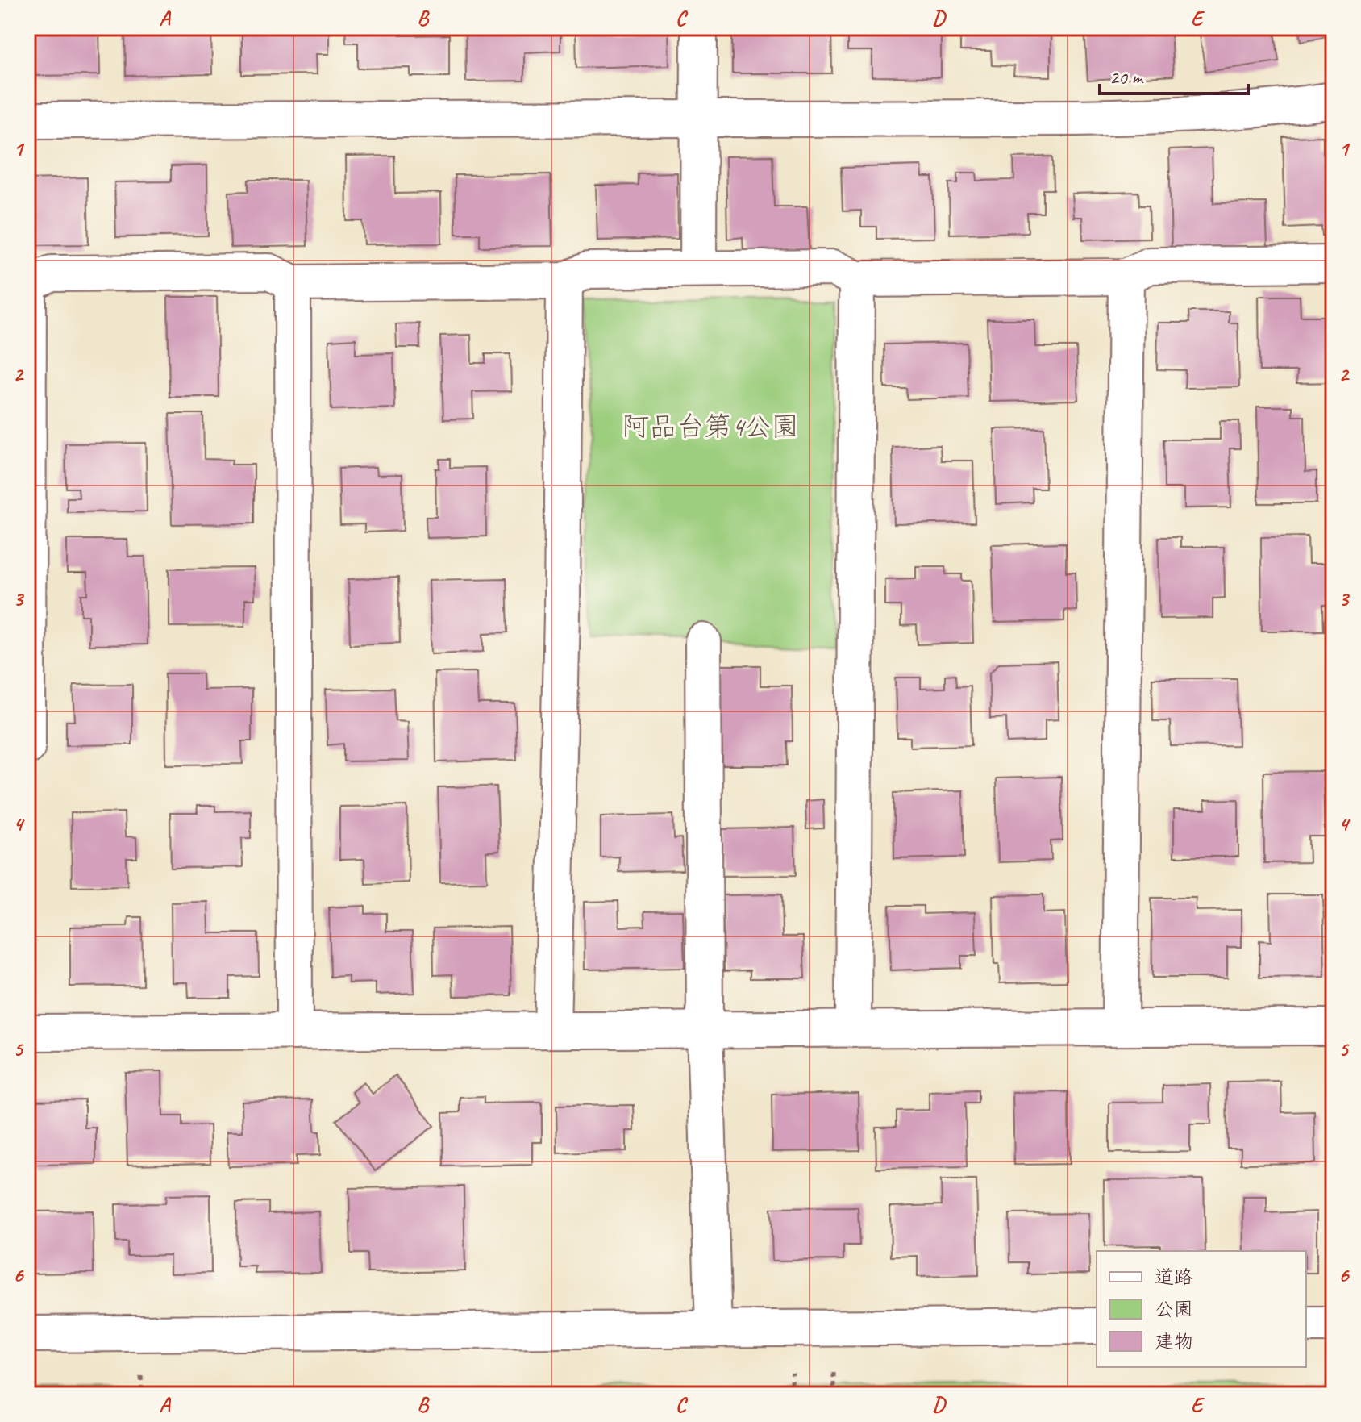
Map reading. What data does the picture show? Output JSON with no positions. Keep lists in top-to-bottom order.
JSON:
{
  "parks": ["阿品台第4公園"],
  "legend": ["道路", "公園", "建物"],
  "scale_bar": "20 m",
  "grid": {
    "columns": [
      "A",
      "B",
      "C",
      "D",
      "E"
    ],
    "rows": [
      "1",
      "2",
      "3",
      "4",
      "5",
      "6"
    ]
  }
}
